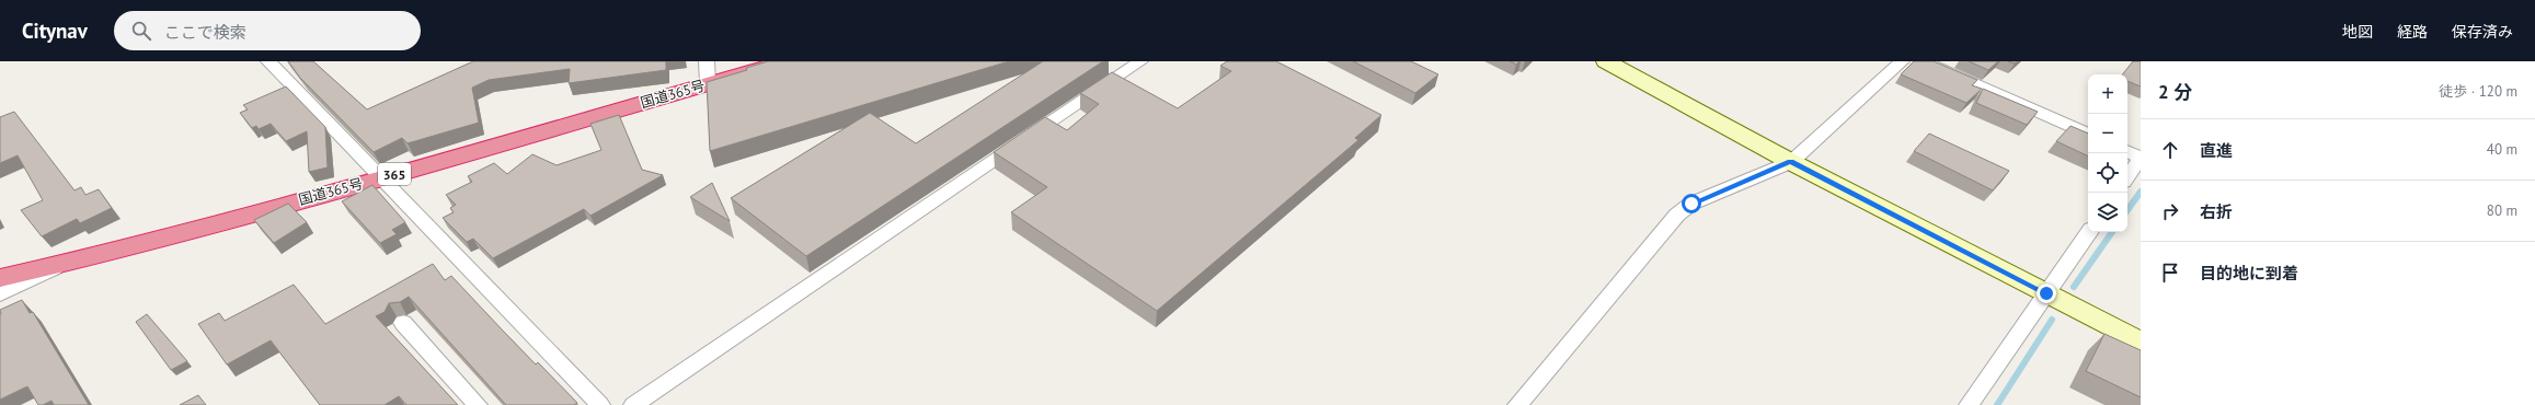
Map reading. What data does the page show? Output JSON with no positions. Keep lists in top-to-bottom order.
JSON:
{
  "streets": {
    "highway": ["国道365号", "365"]
  },
  "page": {
    "header": "Citynav",
    "search": "ここで検索",
    "nav": ["地図", "経路", "保存済み"],
    "heading": ["2 分", "徒歩 · 120 m"],
    "map_buttons": ["+", "−"],
    "list": [
      ["直進", "40 m"],
      ["右折", "80 m"],
      "目的地に到着"
    ]
  }
}
